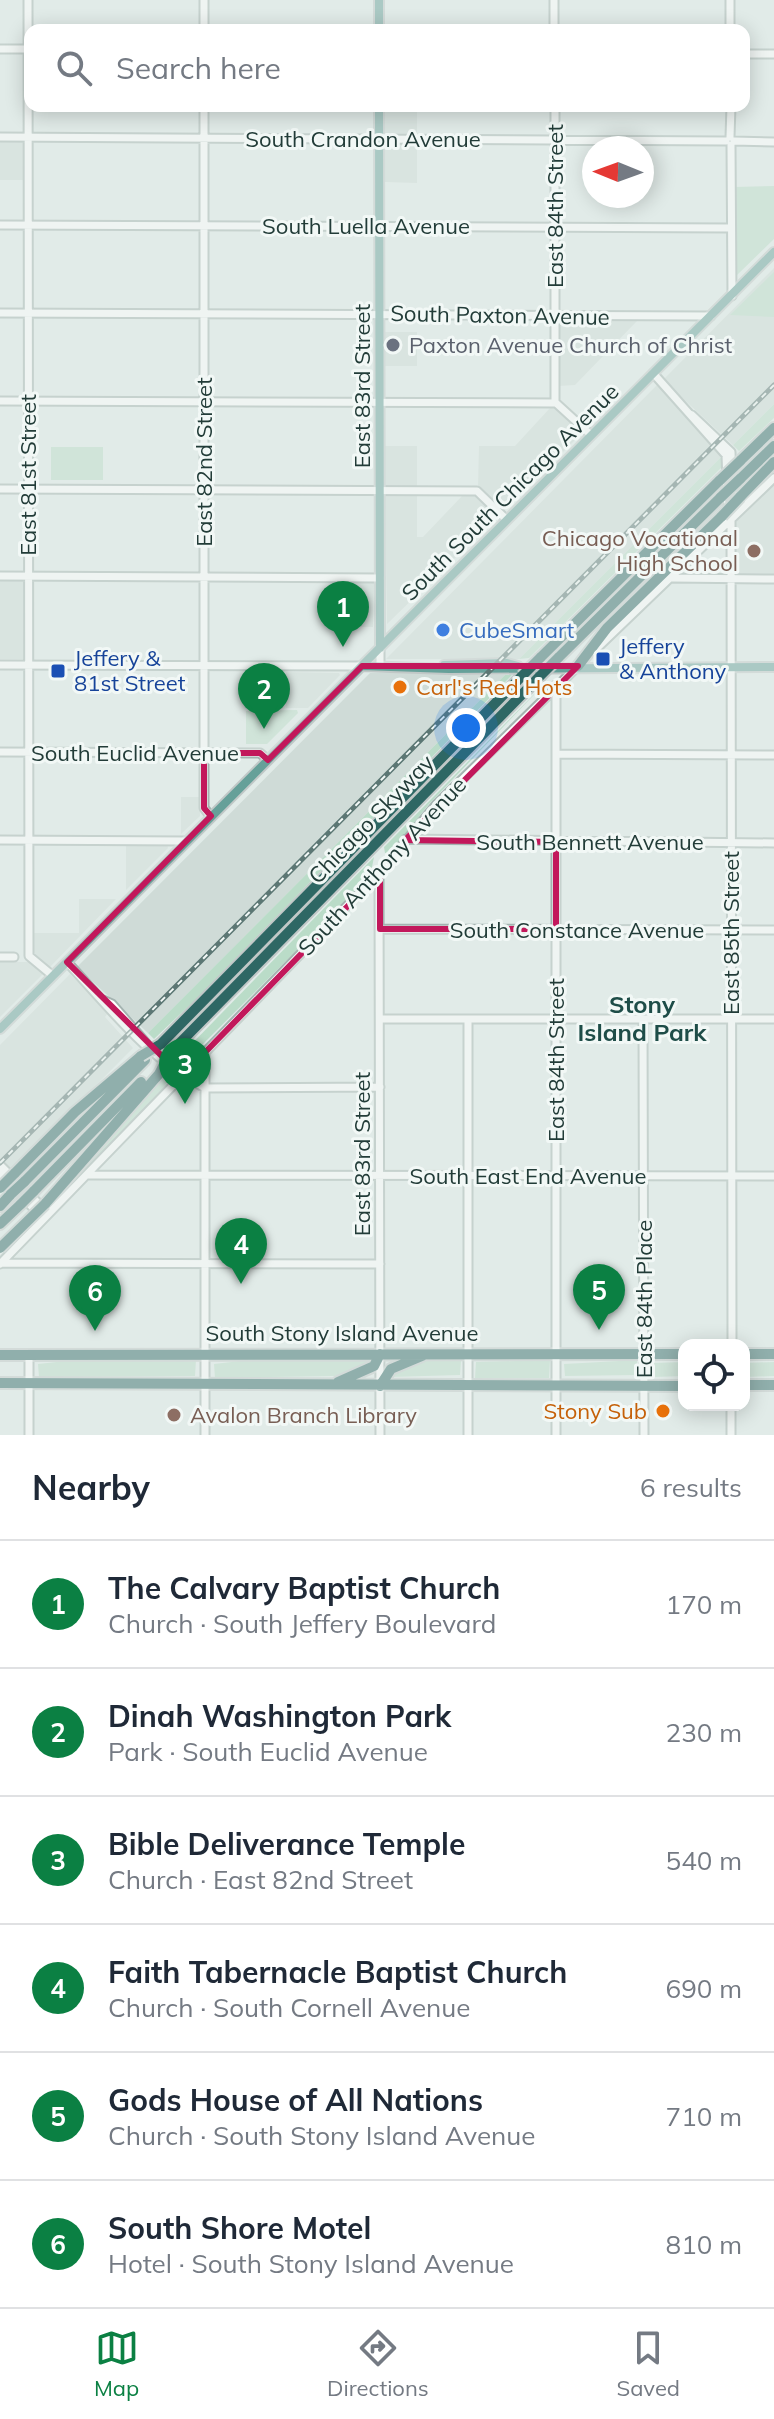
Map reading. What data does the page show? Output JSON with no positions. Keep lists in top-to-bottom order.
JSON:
{
  "streets": {
    "highway": ["Chicago Skyway", "South Stony Island Avenue"],
    "main road": ["East 83rd Street", "South South Chicago Avenue"],
    "street": [
      "South Crandon Avenue",
      "East 84th Street",
      "South Luella Avenue",
      "South Paxton Avenue",
      "East 82nd Street",
      "East 81st Street",
      "South Euclid Avenue",
      "South Bennett Avenue",
      "South Anthony Avenue",
      "South Constance Avenue",
      "East 85th Street",
      "South East End Avenue",
      "East 84th Place"
    ]
  },
  "crossings": [
    ["South Crandon Avenue", "East 84th Street"],
    ["South Crandon Avenue", "East 83rd Street"],
    ["South Crandon Avenue", "East 82nd Street"],
    ["South Crandon Avenue", "East 81st Street"],
    ["East 84th Street", "South Luella Avenue"],
    ["East 84th Street", "South Paxton Avenue"],
    ["East 84th Street", "South Bennett Avenue"],
    ["East 84th Street", "South Anthony Avenue"],
    ["East 84th Street", "South Constance Avenue"],
    ["East 84th Street", "South East End Avenue"],
    ["East 84th Street", "South Stony Island Avenue"],
    ["South Luella Avenue", "East 83rd Street"],
    ["South Luella Avenue", "East 82nd Street"],
    ["South Luella Avenue", "East 81st Street"],
    ["South Paxton Avenue", "East 83rd Street"],
    ["South Paxton Avenue", "East 82nd Street"],
    ["South Paxton Avenue", "East 81st Street"],
    ["South Paxton Avenue", "South South Chicago Avenue"],
    ["East 83rd Street", "South South Chicago Avenue"],
    ["East 83rd Street", "South Anthony Avenue"],
    ["East 83rd Street", "South Constance Avenue"],
    ["East 83rd Street", "South East End Avenue"],
    ["East 83rd Street", "South Stony Island Avenue"],
    ["East 82nd Street", "South South Chicago Avenue"],
    ["East 82nd Street", "South Euclid Avenue"],
    ["East 81st Street", "South South Chicago Avenue"],
    ["East 81st Street", "South Euclid Avenue"],
    ["South South Chicago Avenue", "South Euclid Avenue"],
    ["South South Chicago Avenue", "East 85th Street"],
    ["South Bennett Avenue", "South Anthony Avenue"],
    ["South Bennett Avenue", "East 85th Street"],
    ["South Anthony Avenue", "East 85th Street"],
    ["South Anthony Avenue", "South East End Avenue"],
    ["South Constance Avenue", "East 85th Street"],
    ["East 85th Street", "South East End Avenue"],
    ["South East End Avenue", "East 84th Place"],
    ["East 84th Place", "South Stony Island Avenue"]
  ],
  "districts": ["Stony Island Park"],
  "places": {
    "other": [
      "Paxton Avenue Church of Christ",
      "Chicago Vocational High School",
      "CubeSmart",
      "Carl's Red Hots",
      "Stony Sub",
      "Avalon Branch Library"
    ],
    "transit": ["Jeffery & Anthony", "Jeffery & 81st Street"]
  },
  "north": "left",
  "page": {
    "search": "Search here",
    "pins": [
      "1",
      "2",
      "3",
      "4",
      "5",
      "6"
    ],
    "heading": ["Nearby", "6 results"],
    "list": [
      {
        "mark": "1",
        "name": "The Calvary Baptist Church",
        "note": "Church · South Jeffery Boulevard",
        "value": "170 m"
      },
      {
        "mark": "2",
        "name": "Dinah Washington Park",
        "note": "Park · South Euclid Avenue",
        "value": "230 m"
      },
      {
        "mark": "3",
        "name": "Bible Deliverance Temple",
        "note": "Church · East 82nd Street",
        "value": "540 m"
      },
      {
        "mark": "4",
        "name": "Faith Tabernacle Baptist Church",
        "note": "Church · South Cornell Avenue",
        "value": "690 m"
      },
      {
        "mark": "5",
        "name": "Gods House of All Nations",
        "note": "Church · South Stony Island Avenue",
        "value": "710 m"
      },
      {
        "mark": "6",
        "name": "South Shore Motel",
        "note": "Hotel · South Stony Island Avenue",
        "value": "810 m"
      }
    ],
    "nav": ["Map", "Directions", "Saved"]
  }
}
